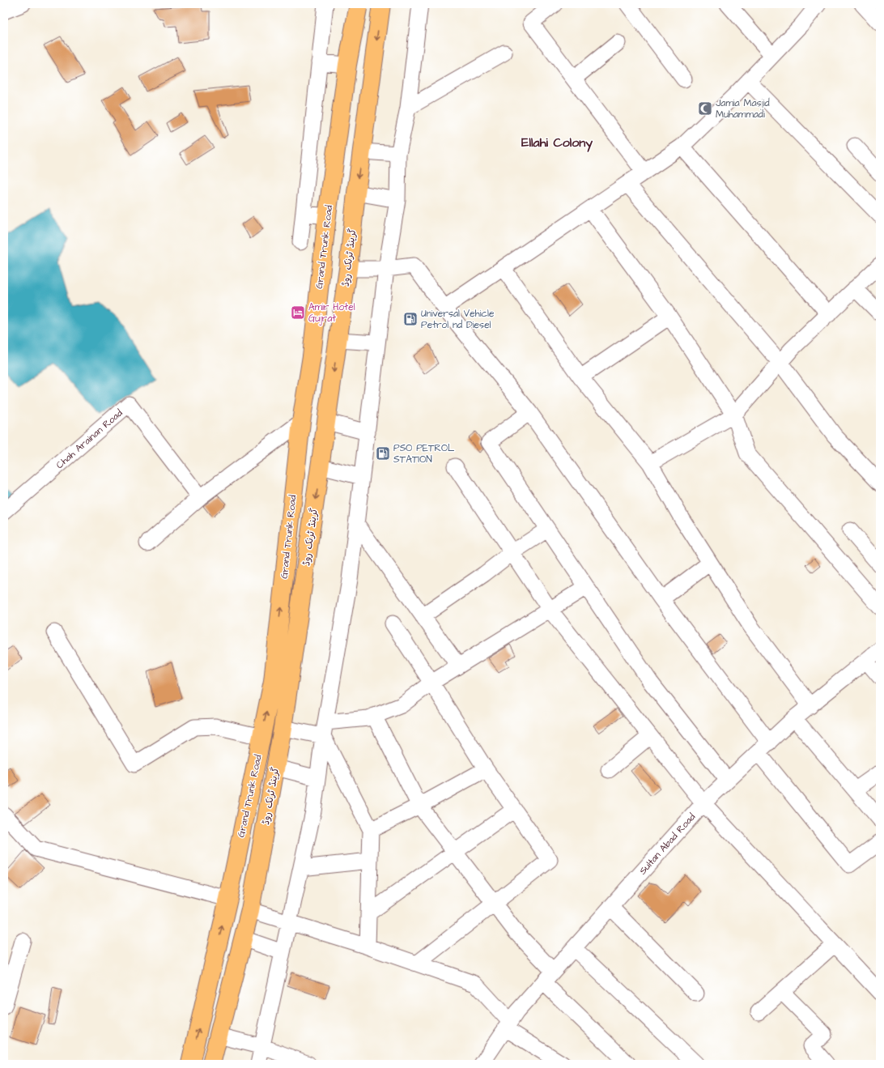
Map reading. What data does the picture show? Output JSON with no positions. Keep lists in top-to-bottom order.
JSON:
{
  "streets": {
    "main road": ["Grand Trunk Road", "گرینڈ ٹرنک روڈ"],
    "street": ["Chah Arainan Road", "Sultan Abad Road"]
  },
  "one_way": ["Grand Trunk Road", "گرینڈ ٹرنک روڈ"],
  "districts": ["Ellahi Colony"],
  "places": {
    "mosque": ["Jamia Masjid Muhammadi"],
    "hotel": ["Amir Hotel Gujrat"],
    "fuel station": ["Universal Vehicle Petrol nd Diesel", "PSO PETROL STATION"]
  }
}
